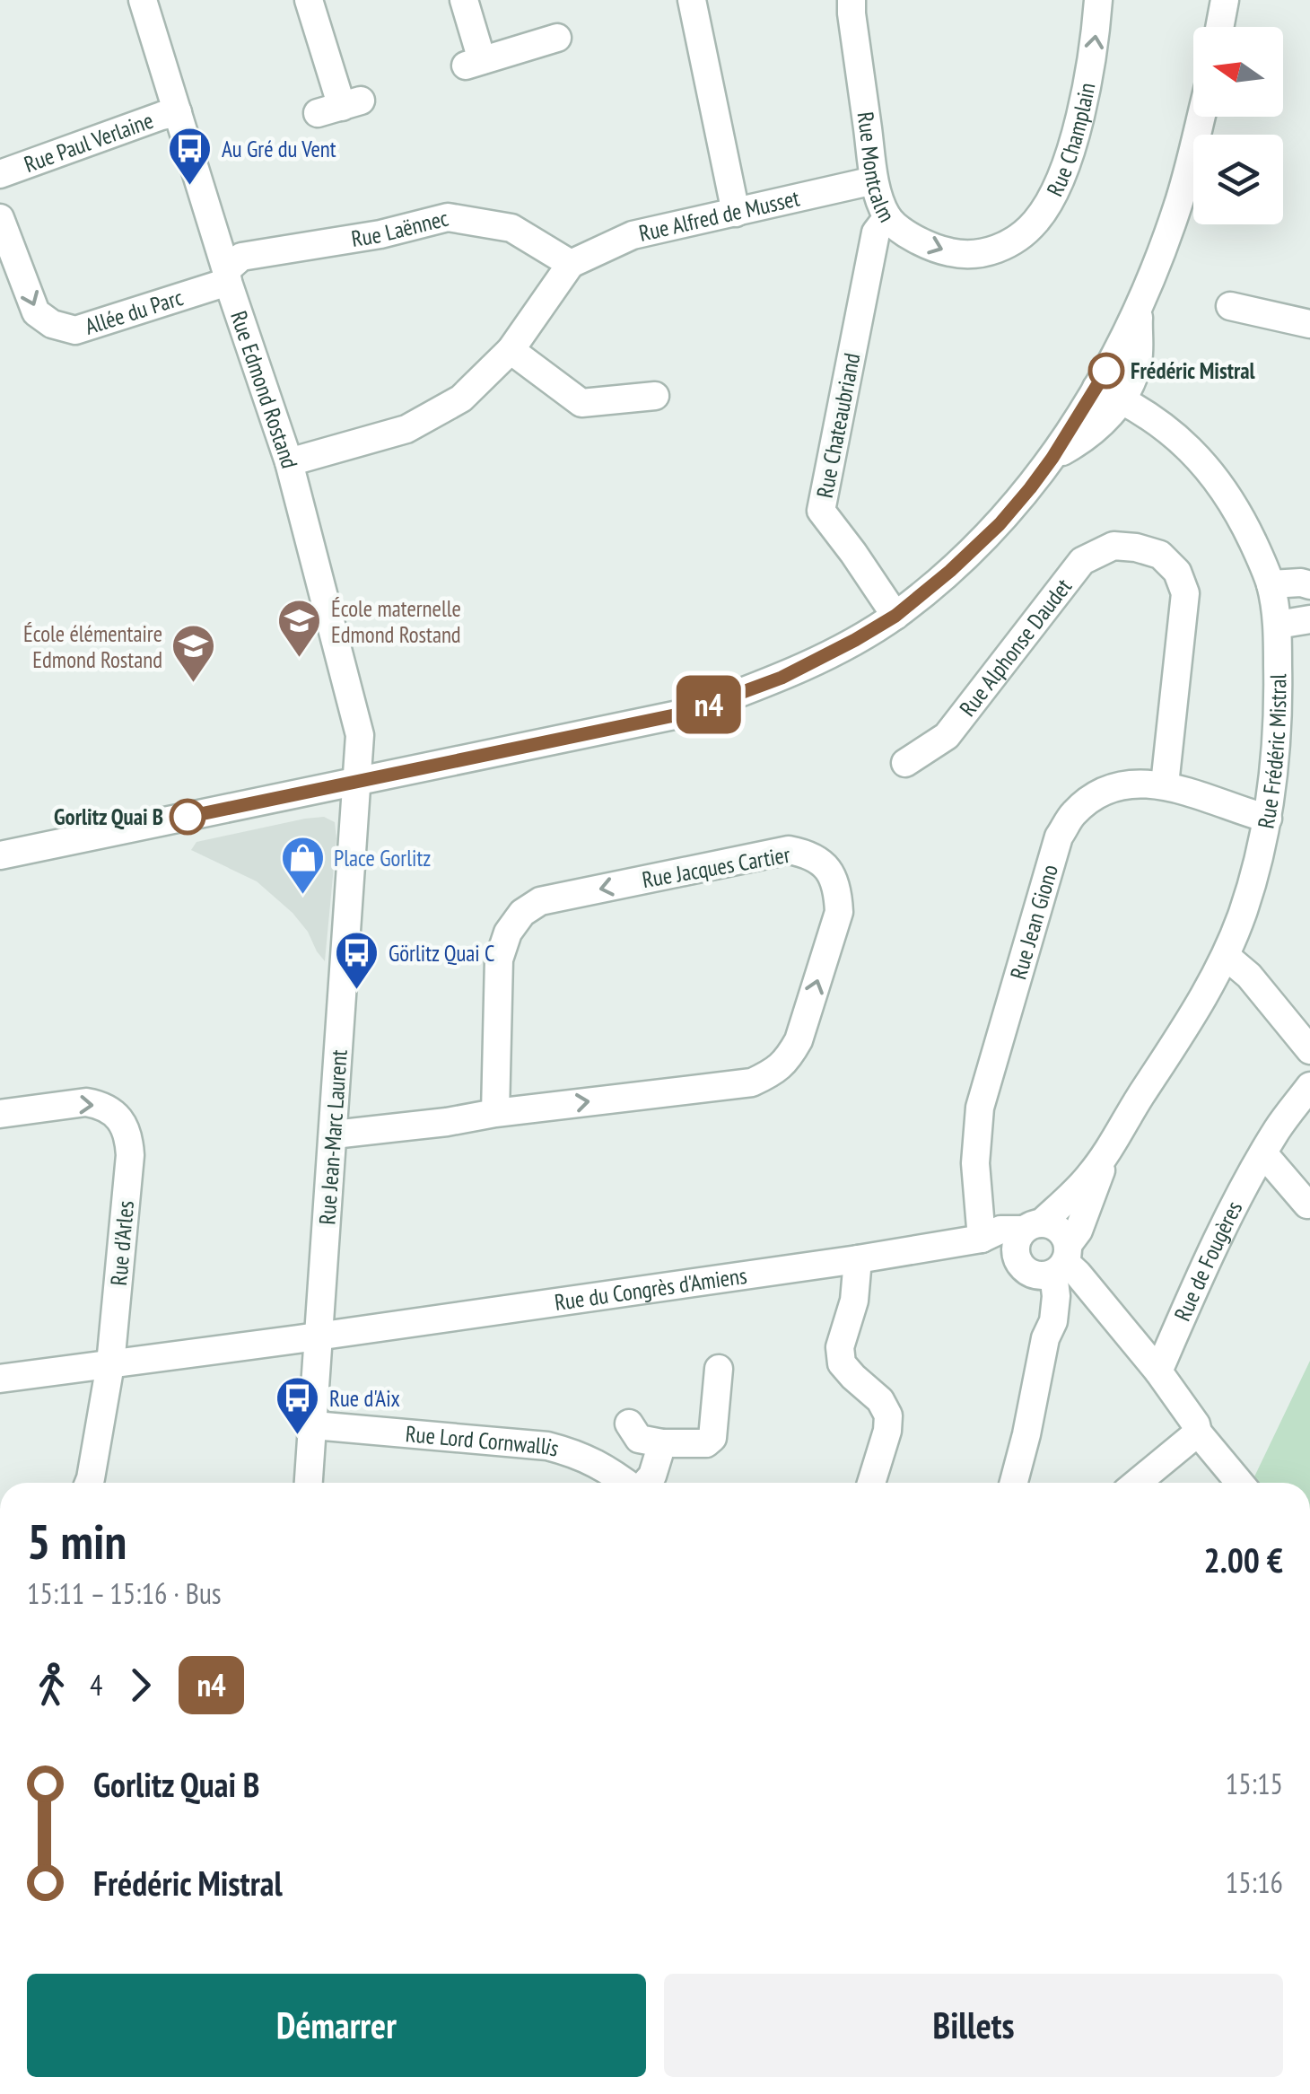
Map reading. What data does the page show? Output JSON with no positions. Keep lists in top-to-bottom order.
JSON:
{
  "streets": {
    "street": [
      "Rue Champlain",
      "Rue Paul Verlaine",
      "Rue Montcalm",
      "Rue Alfred de Musset",
      "Rue Laënnec",
      "Allée du Parc",
      "Rue Edmond Rostand",
      "Rue Chateaubriand",
      "Rue Alphonse Daudet",
      "Rue Frédéric Mistral",
      "Rue Jacques Cartier",
      "Rue Jean Giono",
      "Rue Jean-Marc Laurent",
      "Rue d'Arles",
      "Rue de Fougères",
      "Rue du Congrès d'Amiens",
      "Rue Lord Cornwallis"
    ]
  },
  "crossings": [
    ["Rue Champlain", "Rue Montcalm"],
    ["Rue Paul Verlaine", "Rue Edmond Rostand"],
    ["Rue Montcalm", "Rue Alfred de Musset"],
    ["Rue Montcalm", "Rue Chateaubriand"],
    ["Rue Alfred de Musset", "Rue Laënnec"],
    ["Rue Laënnec", "Allée du Parc"],
    ["Rue Laënnec", "Rue Edmond Rostand"],
    ["Allée du Parc", "Rue Edmond Rostand"],
    ["Rue Edmond Rostand", "Rue Jean-Marc Laurent"],
    ["Rue Alphonse Daudet", "Rue Jean Giono"],
    ["Rue Frédéric Mistral", "Rue Jean Giono"],
    ["Rue Frédéric Mistral", "Rue du Congrès d'Amiens"],
    ["Rue Jacques Cartier", "Rue Jean-Marc Laurent"],
    ["Rue Jean Giono", "Rue du Congrès d'Amiens"],
    ["Rue Jean-Marc Laurent", "Rue du Congrès d'Amiens"],
    ["Rue Jean-Marc Laurent", "Rue Lord Cornwallis"]
  ],
  "places": {
    "bus stop": ["Au Gré du Vent", "Görlitz Quai C", "Rue d'Aix"],
    "other": ["Frédéric Mistral", "Gorlitz Quai B"],
    "school or university": ["École maternelle Edmond Rostand", "École élémentaire Edmond Rostand"],
    "shop": ["Place Gorlitz"]
  },
  "lines": ["bus line n4"],
  "north": "left",
  "page": {
    "on_map": "n4",
    "heading": ["5 min", "15:11 – 15:16 · Bus", "2.00 €"],
    "legs": ["4", "n4"],
    "list": [
      {
        "name": "Gorlitz Quai B",
        "value": "15:15"
      },
      {
        "name": "Frédéric Mistral",
        "value": "15:16"
      }
    ],
    "buttons": ["Démarrer", "Billets"]
  }
}
